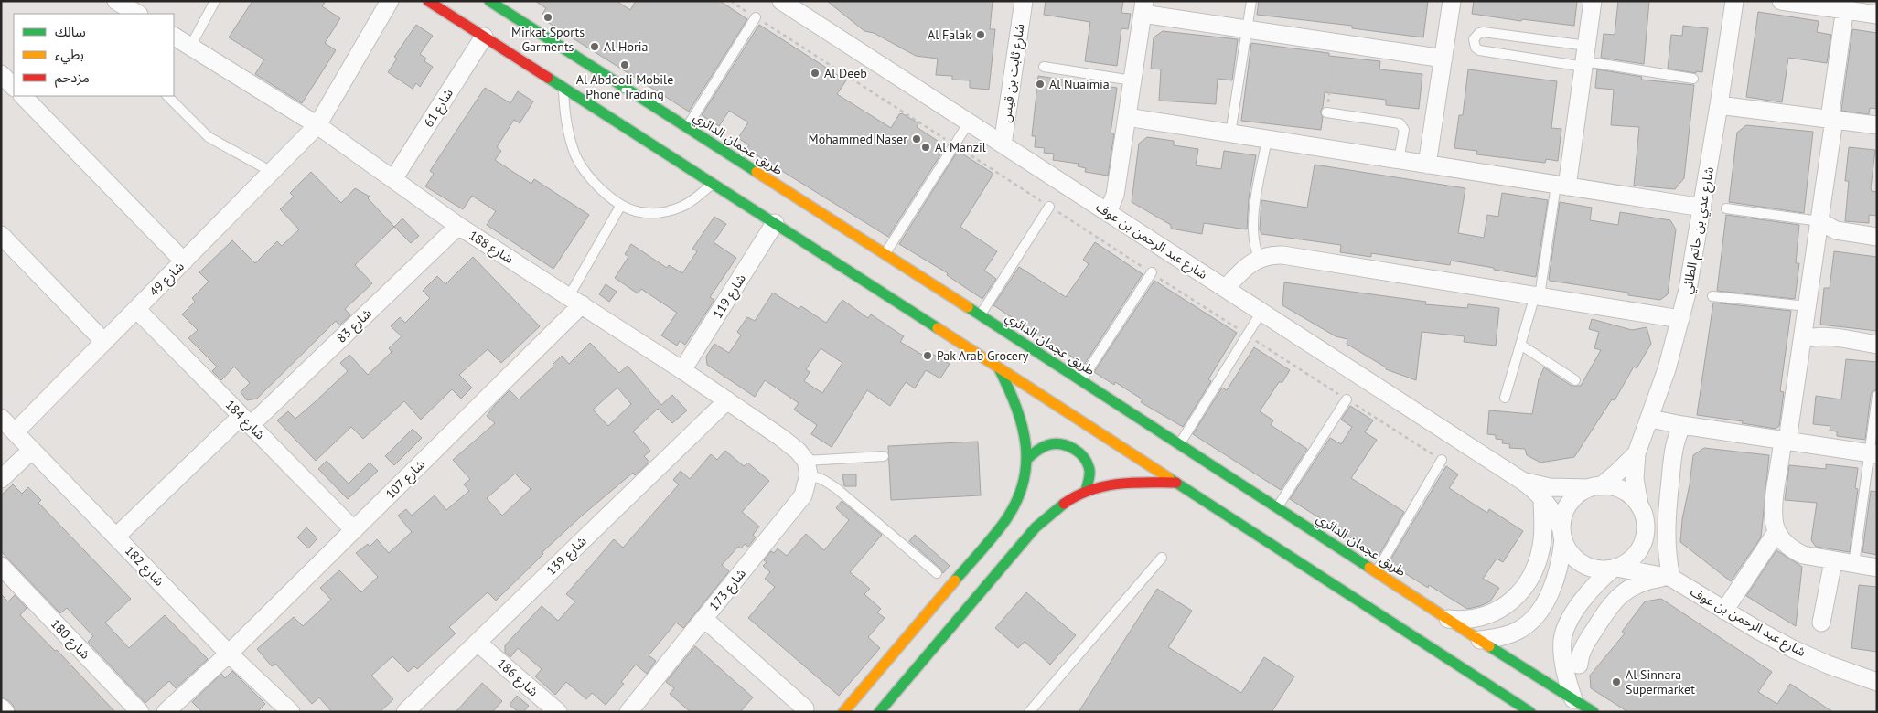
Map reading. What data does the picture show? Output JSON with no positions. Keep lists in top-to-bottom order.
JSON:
{
  "streets": {
    "main road": ["طريق عجمان الدائري"],
    "street": [
      "شارع ثابت بن قيس",
      "شارع 61",
      "شارع عدي بن حاتم الطائي",
      "شارع عبد الرحمن بن عوف",
      "شارع 188",
      "شارع 49",
      "شارع 119",
      "شارع 83",
      "شارع 184",
      "شارع 107",
      "شارع 139",
      "شارع 182",
      "شارع 173",
      "شارع 180",
      "شارع 186"
    ]
  },
  "crossings": [
    ["شارع ثابت بن قيس", "شارع عبد الرحمن بن عوف"],
    ["شارع 61", "شارع 188"],
    ["شارع عدي بن حاتم الطائي", "شارع عبد الرحمن بن عوف"],
    ["شارع 188", "شارع 49"],
    ["شارع 188", "شارع 119"],
    ["شارع 188", "شارع 83"],
    ["شارع 188", "شارع 107"],
    ["شارع 188", "شارع 139"],
    ["شارع 188", "شارع 173"],
    ["شارع 49", "شارع 184"],
    ["شارع 49", "شارع 182"],
    ["شارع 83", "شارع 184"],
    ["شارع 83", "شارع 182"],
    ["شارع 184", "شارع 107"],
    ["شارع 107", "شارع 182"],
    ["شارع 139", "شارع 186"]
  ],
  "places": [
    "Mirkat Sports Garments",
    "Al Falak",
    "Al Horia",
    "Al Abdooli Mobile Phone Trading",
    "Al Deeb",
    "Al Nuaimia",
    "Mohammed Naser",
    "Al Manzil",
    "Pak Arab Grocery",
    "Al Sinnara Supermarket"
  ],
  "legend": ["سالك", "بطيء", "مزدحم"]
}
